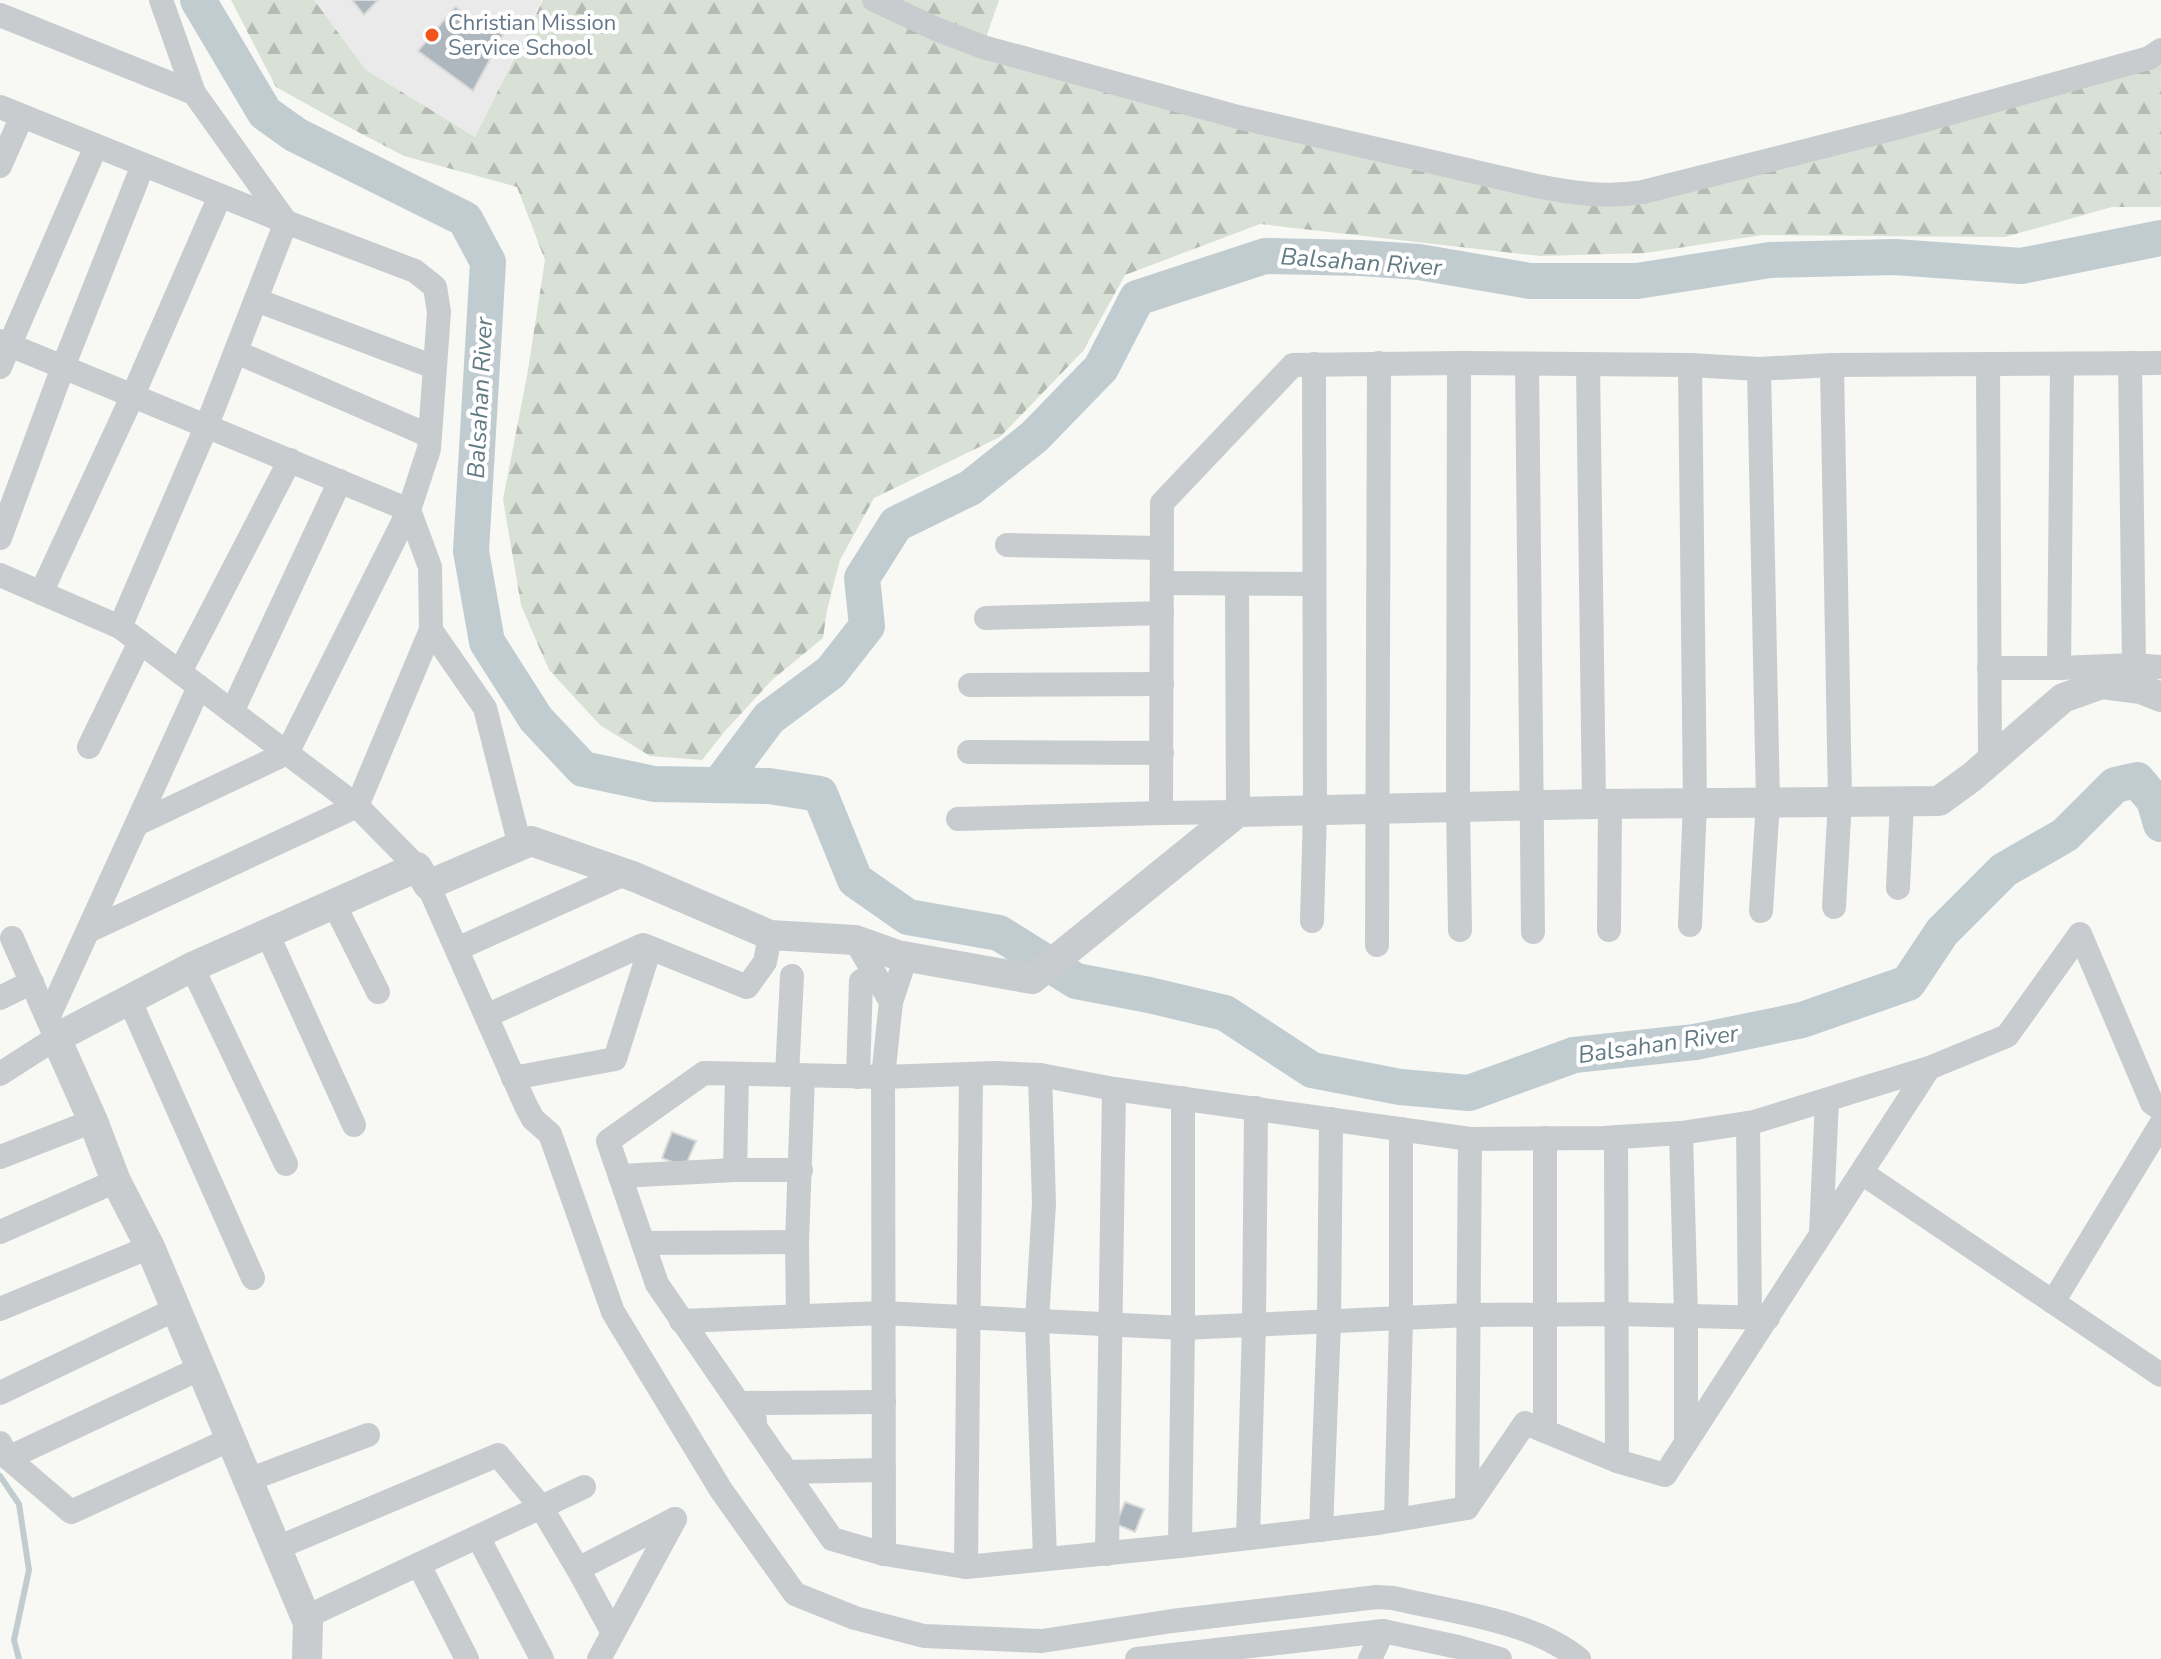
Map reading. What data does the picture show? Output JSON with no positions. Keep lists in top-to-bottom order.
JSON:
{
  "water": ["Balsahan River"],
  "places": ["Christian Mission Service School"]
}
